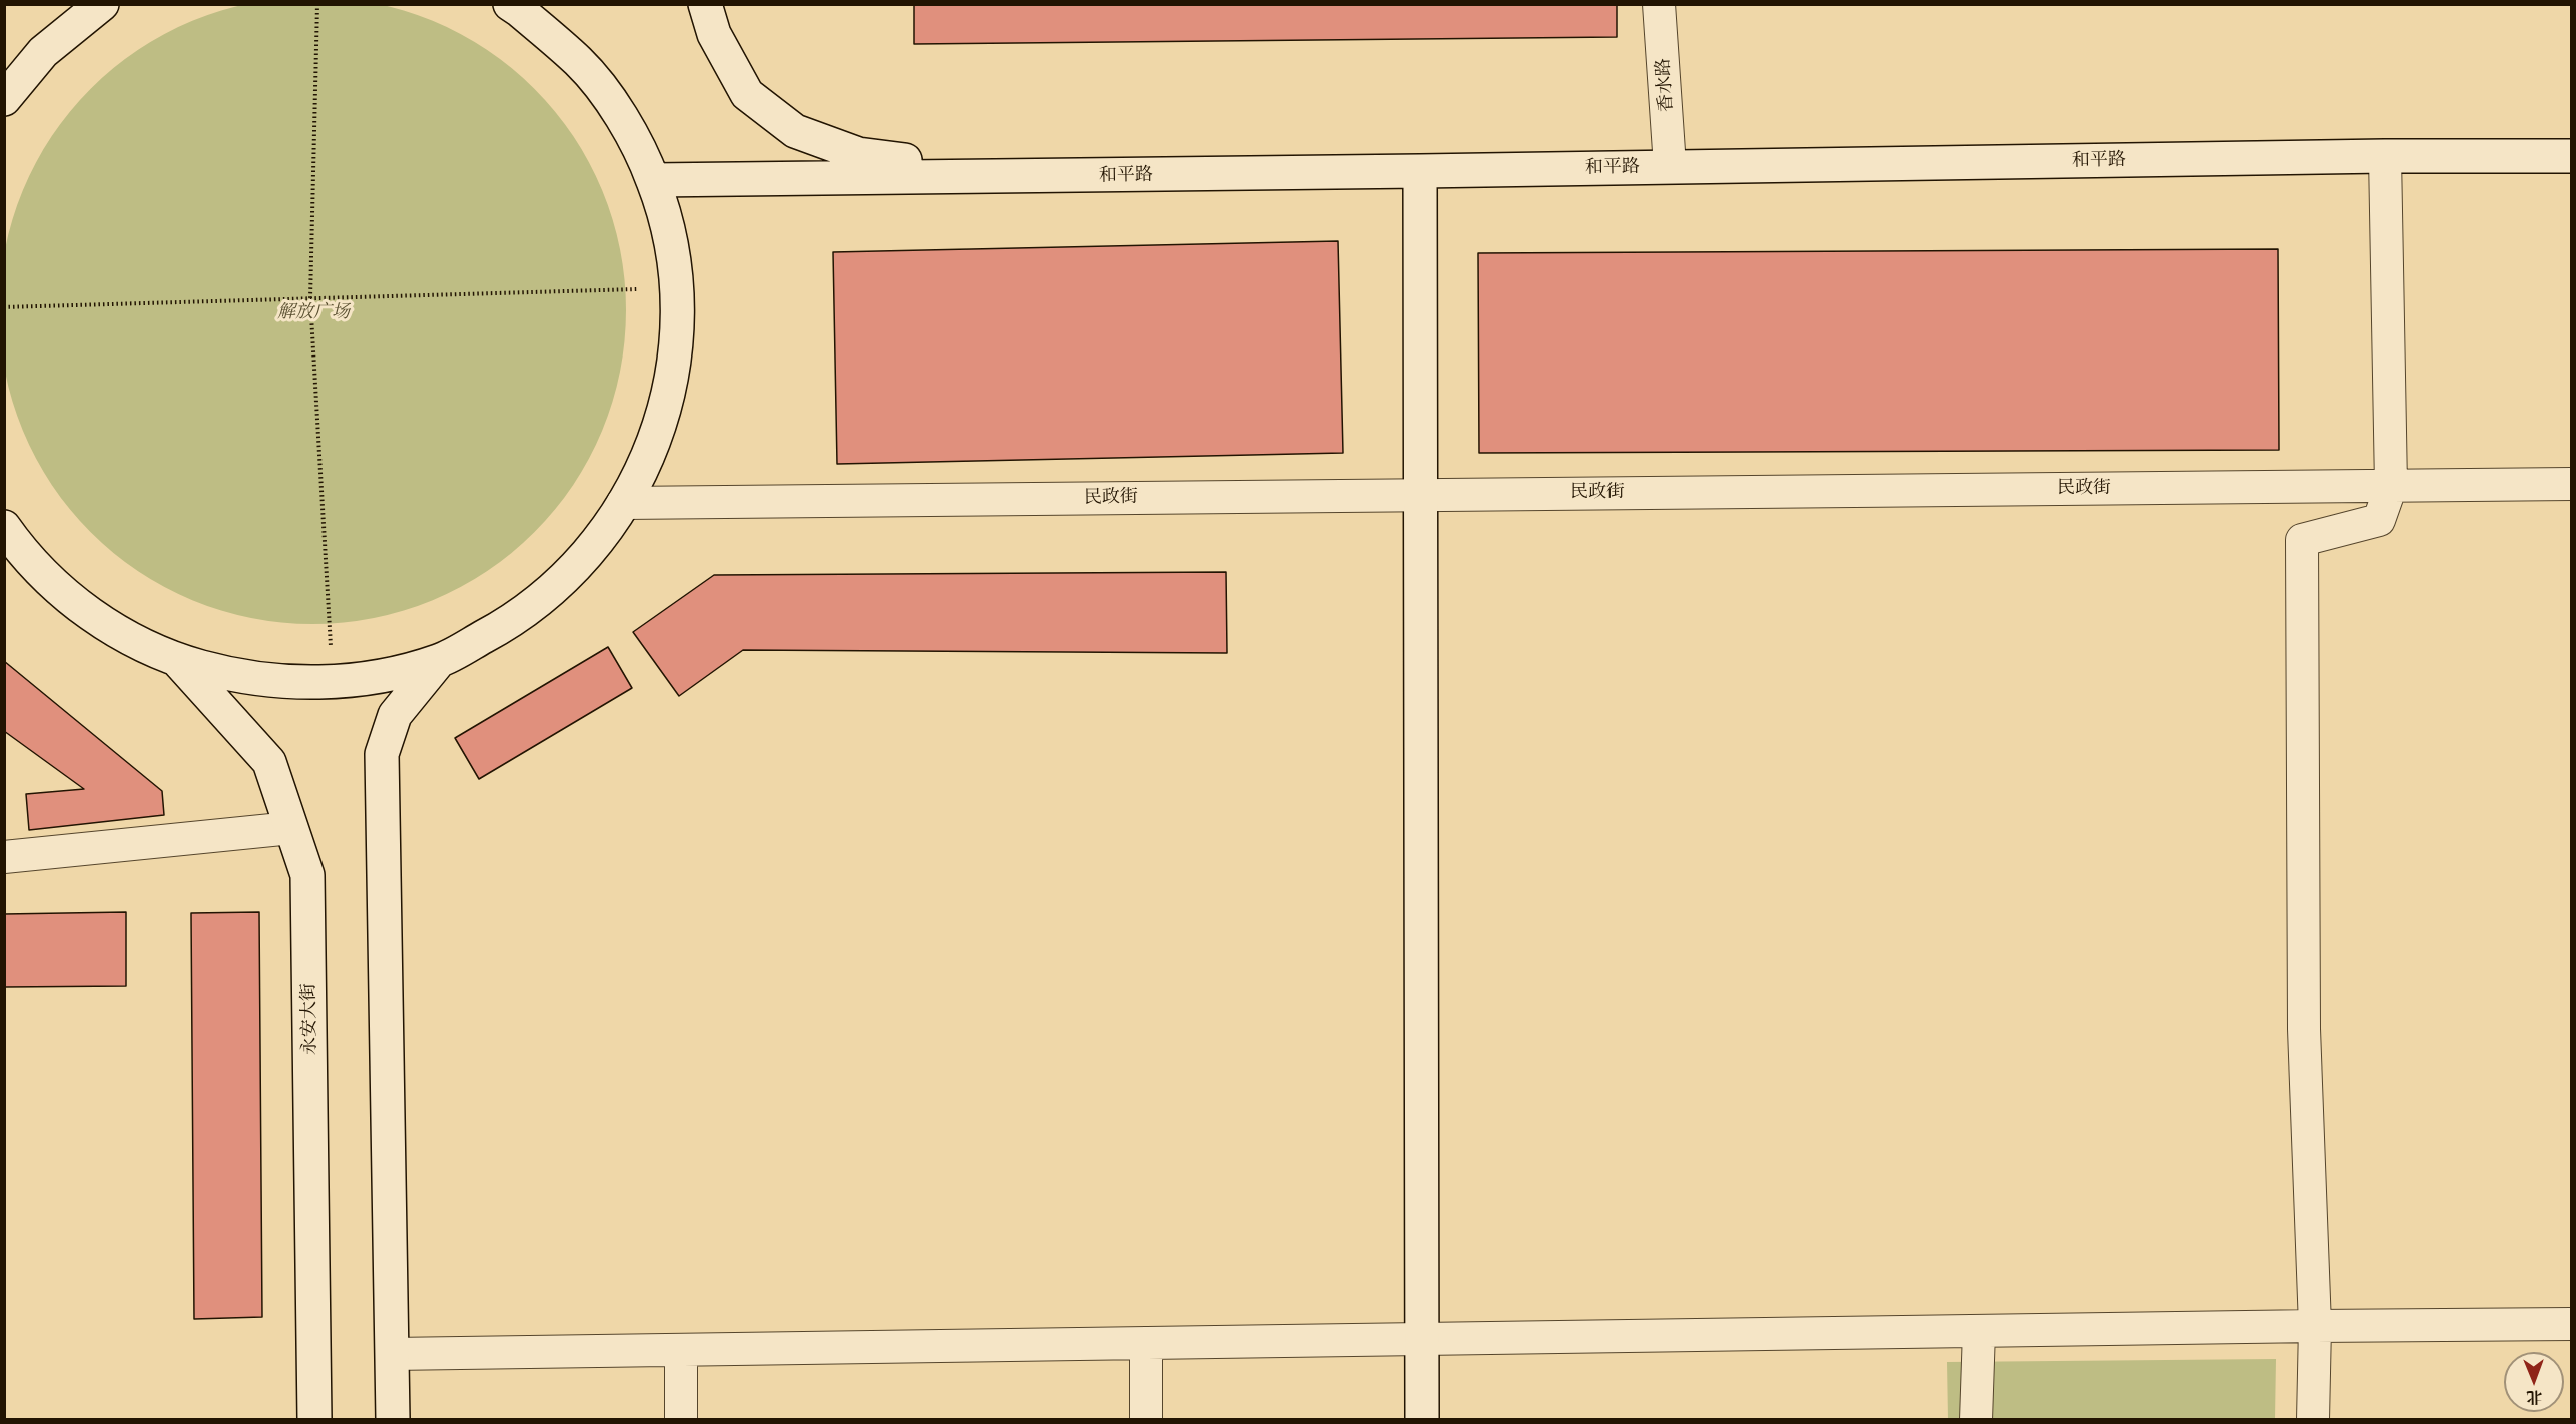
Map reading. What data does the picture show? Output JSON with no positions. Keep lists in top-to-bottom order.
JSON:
{
  "streets": {
    "main road": ["和平路", "永安大街"],
    "street": ["香水路", "民政街"]
  },
  "crossings": [
    ["香水路", "和平路"]
  ],
  "parks": ["解放广场"],
  "north": "bottom"
}
